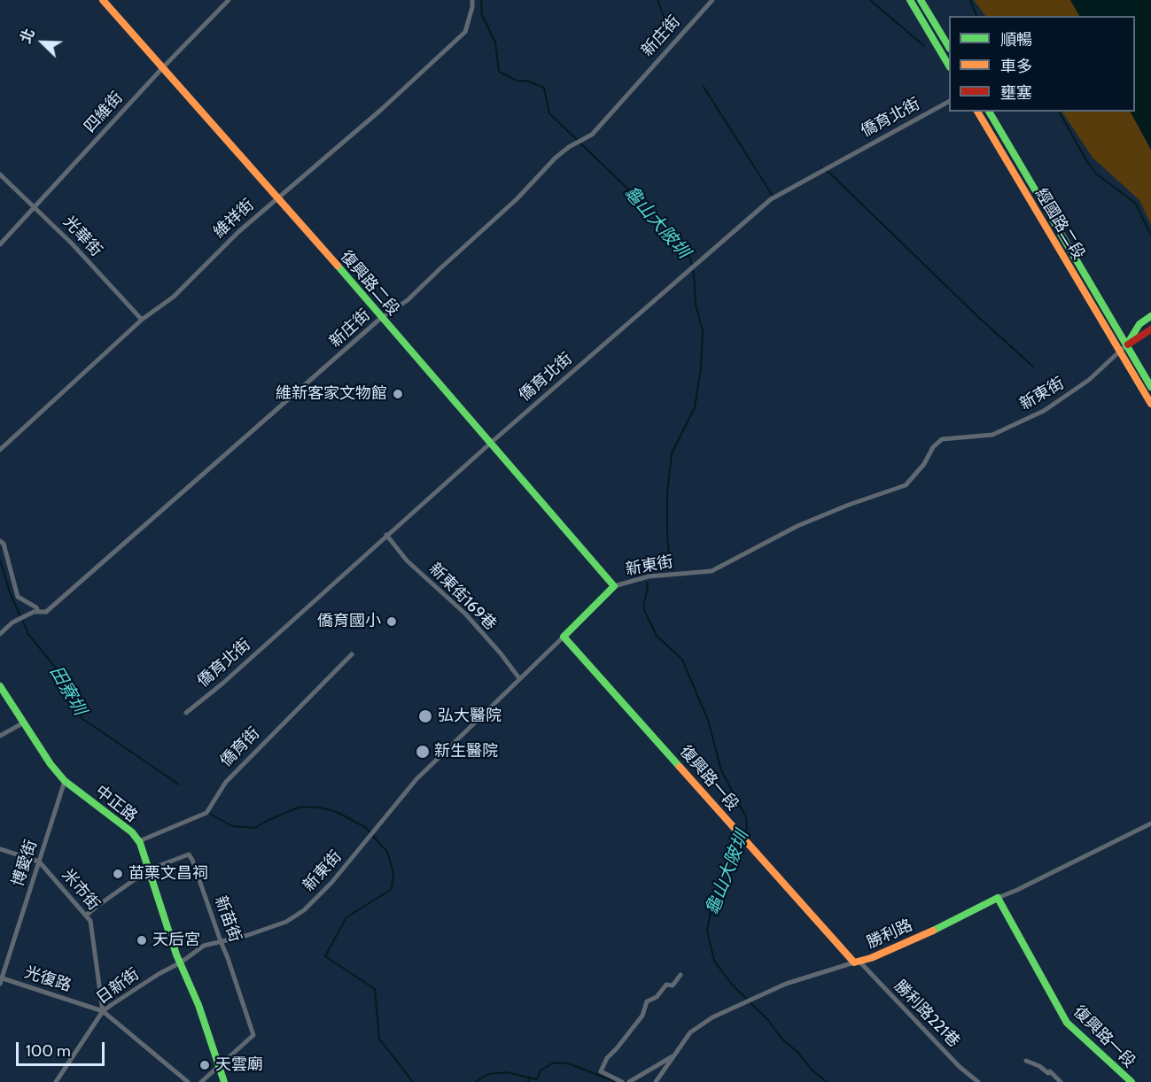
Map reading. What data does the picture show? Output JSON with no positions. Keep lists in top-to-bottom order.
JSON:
{
  "streets": {
    "street": [
      "新庄街",
      "四維街",
      "僑育北街",
      "維祥街",
      "經國路二段",
      "光華街",
      "復興路二段",
      "新東街",
      "新東街169巷",
      "僑育街",
      "復興路一段",
      "中正路",
      "博愛街",
      "米市街",
      "新苗街",
      "勝利路",
      "光復路",
      "日新街",
      "勝利路221巷"
    ]
  },
  "crossings": [
    ["新庄街", "復興路二段"],
    ["四維街", "光華街"],
    ["四維街", "復興路二段"],
    ["僑育北街", "復興路二段"],
    ["僑育北街", "新東街169巷"],
    ["維祥街", "光華街"],
    ["維祥街", "復興路二段"],
    ["經國路二段", "新東街"],
    ["復興路二段", "新東街"],
    ["新東街", "新東街169巷"],
    ["新東街", "復興路一段"],
    ["新東街", "新苗街"],
    ["新東街", "日新街"],
    ["僑育街", "中正路"],
    ["復興路一段", "勝利路"],
    ["復興路一段", "勝利路221巷"],
    ["中正路", "博愛街"],
    ["中正路", "新苗街"],
    ["中正路", "日新街"],
    ["博愛街", "米市街"],
    ["博愛街", "光復路"],
    ["米市街", "光復路"],
    ["米市街", "日新街"],
    ["新苗街", "日新街"],
    ["勝利路", "勝利路221巷"],
    ["光復路", "日新街"]
  ],
  "water": ["龜山大陂圳", "田寮圳"],
  "places": [
    "維新客家文物館",
    "僑育國小",
    "弘大醫院",
    "新生醫院",
    "苗栗文昌祠",
    "天后宮",
    "天雲廟"
  ],
  "legend": ["順暢", "車多", "壅塞"],
  "scale_bar": "100 m",
  "north": "top left"
}
